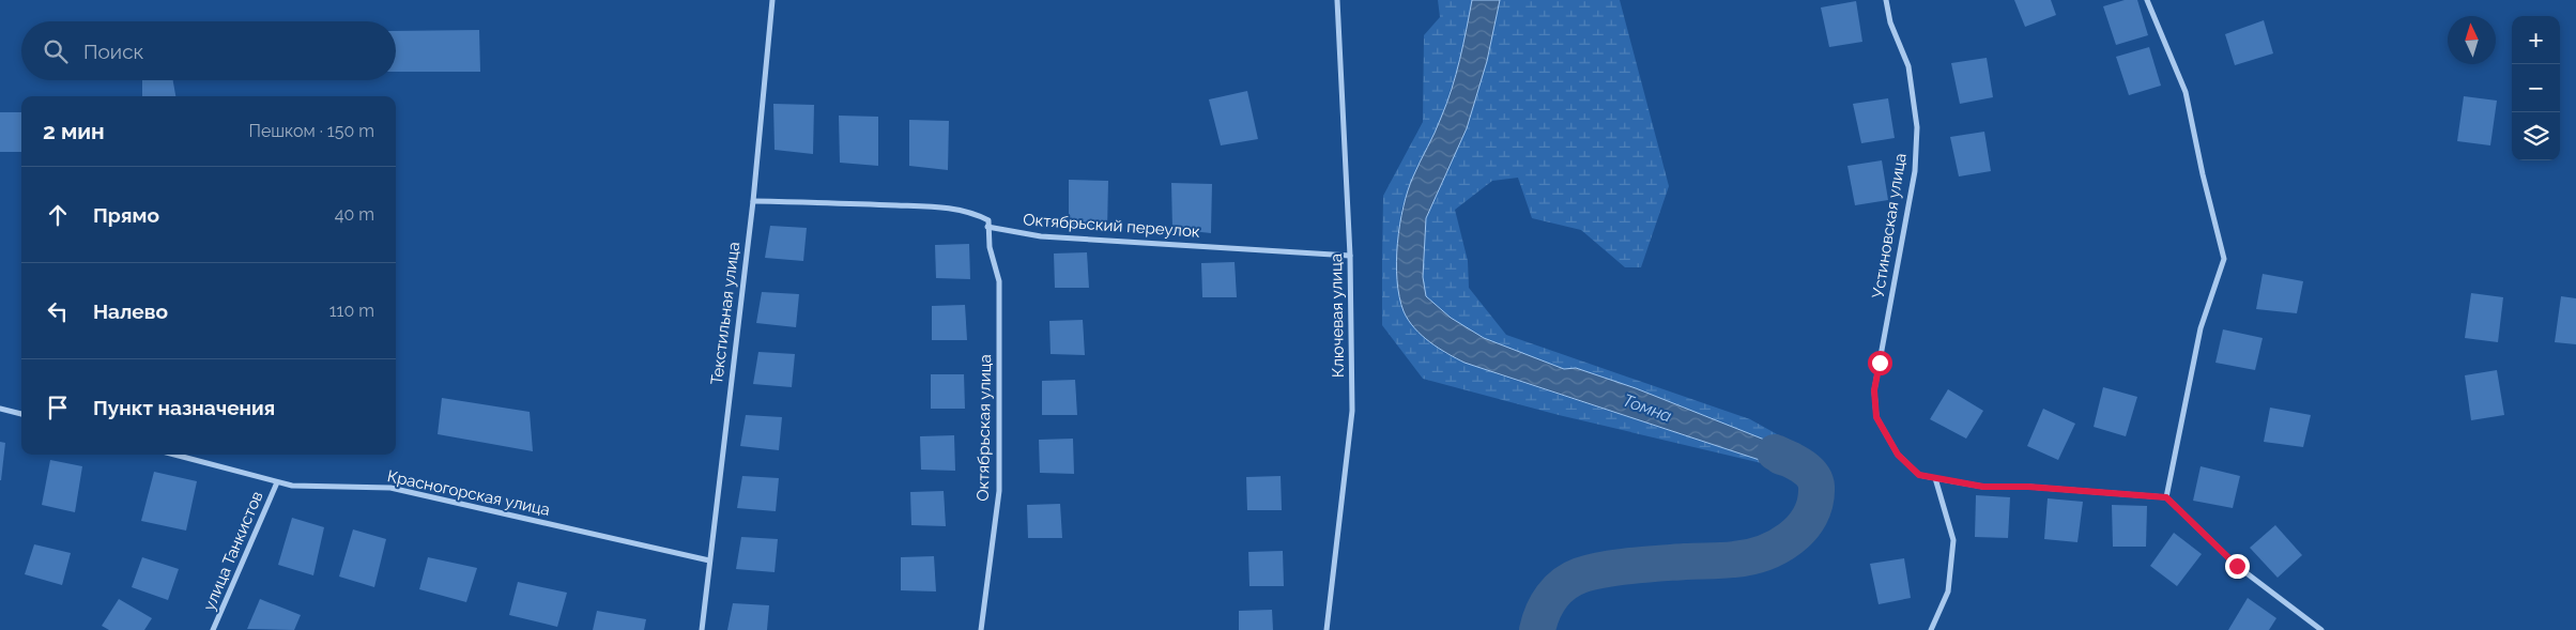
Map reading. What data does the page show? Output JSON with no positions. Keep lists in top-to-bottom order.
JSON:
{
  "streets": {
    "street": [
      "Октябрьский переулок",
      "Устиновская улица",
      "Текстильная улица",
      "Ключевая улица",
      "Октябрьская улица",
      "Красногорская улица",
      "улица Танкистов"
    ]
  },
  "crossings": [
    ["Октябрьский переулок", "Ключевая улица"],
    ["Октябрьский переулок", "Октябрьская улица"],
    ["Текстильная улица", "Красногорская улица"],
    ["Красногорская улица", "улица Танкистов"]
  ],
  "water": ["Томна"],
  "north": "top",
  "page": {
    "map_buttons": ["+", "−"],
    "search": "Поиск",
    "heading": ["2 мин", "Пешком · 150 m"],
    "list": [
      ["Прямо", "40 m"],
      ["Налево", "110 m"],
      "Пункт назначения"
    ]
  }
}
